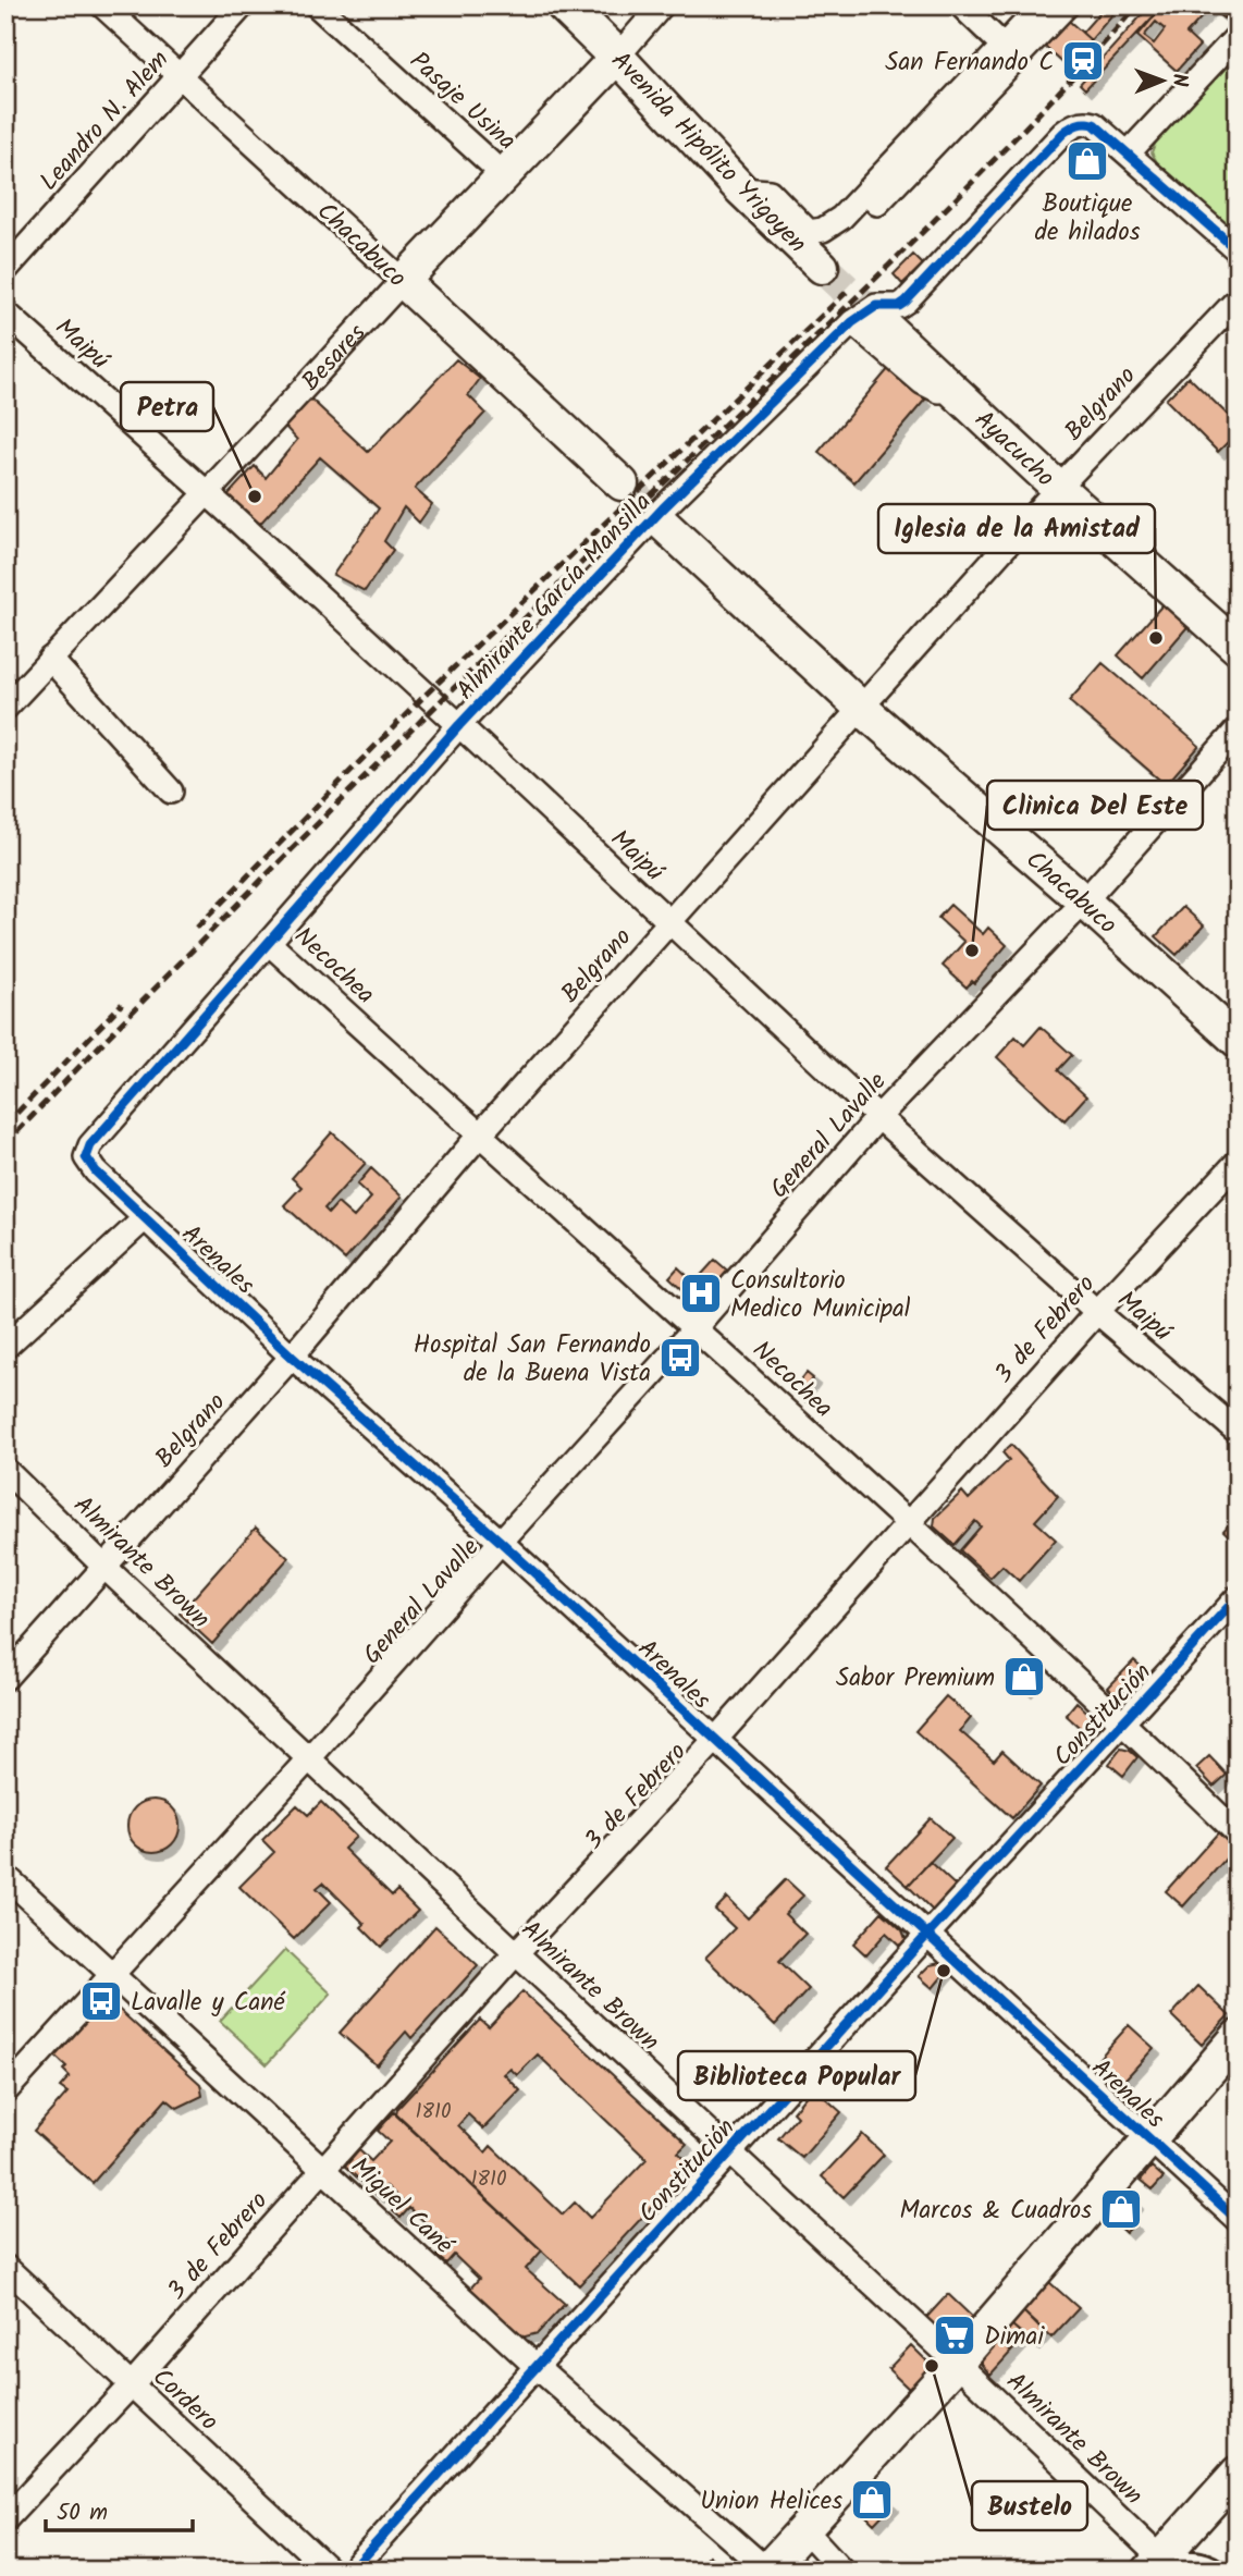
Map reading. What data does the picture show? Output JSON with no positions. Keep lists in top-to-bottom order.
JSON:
{
  "streets": {
    "main road": ["Avenida Hipólito Yrigoyen"],
    "street": [
      "Pasaje Usina",
      "Leandro N. Alem",
      "Chacabuco",
      "Maipú",
      "Besares",
      "Belgrano",
      "Ayacucho",
      "Almirante García Mansilla",
      "Necochea",
      "General Lavalle",
      "Arenales",
      "3 de Febrero",
      "Almirante Brown",
      "Constitución",
      "Miguel Cané",
      "Cordero"
    ]
  },
  "crossings": [
    ["Pasaje Usina", "Besares"],
    ["Leandro N. Alem", "Chacabuco"],
    ["Avenida Hipólito Yrigoyen", "Besares"],
    ["Chacabuco", "Besares"],
    ["Chacabuco", "Belgrano"],
    ["Chacabuco", "Almirante García Mansilla"],
    ["Chacabuco", "General Lavalle"],
    ["Maipú", "Besares"],
    ["Maipú", "Belgrano"],
    ["Maipú", "Almirante García Mansilla"],
    ["Maipú", "General Lavalle"],
    ["Maipú", "3 de Febrero"],
    ["Belgrano", "Ayacucho"],
    ["Belgrano", "Necochea"],
    ["Belgrano", "Arenales"],
    ["Belgrano", "Almirante Brown"],
    ["Ayacucho", "Almirante García Mansilla"],
    ["Almirante García Mansilla", "Necochea"],
    ["Almirante García Mansilla", "Arenales"],
    ["Necochea", "General Lavalle"],
    ["Necochea", "3 de Febrero"],
    ["Necochea", "Constitución"],
    ["General Lavalle", "Arenales"],
    ["General Lavalle", "Almirante Brown"],
    ["General Lavalle", "Miguel Cané"],
    ["Arenales", "3 de Febrero"],
    ["Arenales", "Constitución"],
    ["3 de Febrero", "Almirante Brown"],
    ["3 de Febrero", "Miguel Cané"],
    ["3 de Febrero", "Cordero"],
    ["Almirante Brown", "Constitución"],
    ["Constitución", "Miguel Cané"]
  ],
  "places": {
    "station": ["San Fernando C"],
    "shop": [
      "Boutique de hilados",
      "Sabor Premium",
      "Marcos & Cuadros",
      "Union Helices"
    ],
    "other": [
      "Petra",
      "Iglesia de la Amistad",
      "Clinica Del Este",
      "Biblioteca Popular",
      "Bustelo"
    ],
    "hospital": ["Consultorio Medico Municipal"],
    "bus stop": ["Hospital San Fernando de la Buena Vista", "Lavalle y Cané"],
    "supermarket": ["Dimai"]
  },
  "house_numbers": ["1810", "1810"],
  "scale_bar": "50 m",
  "north": "right"
}
